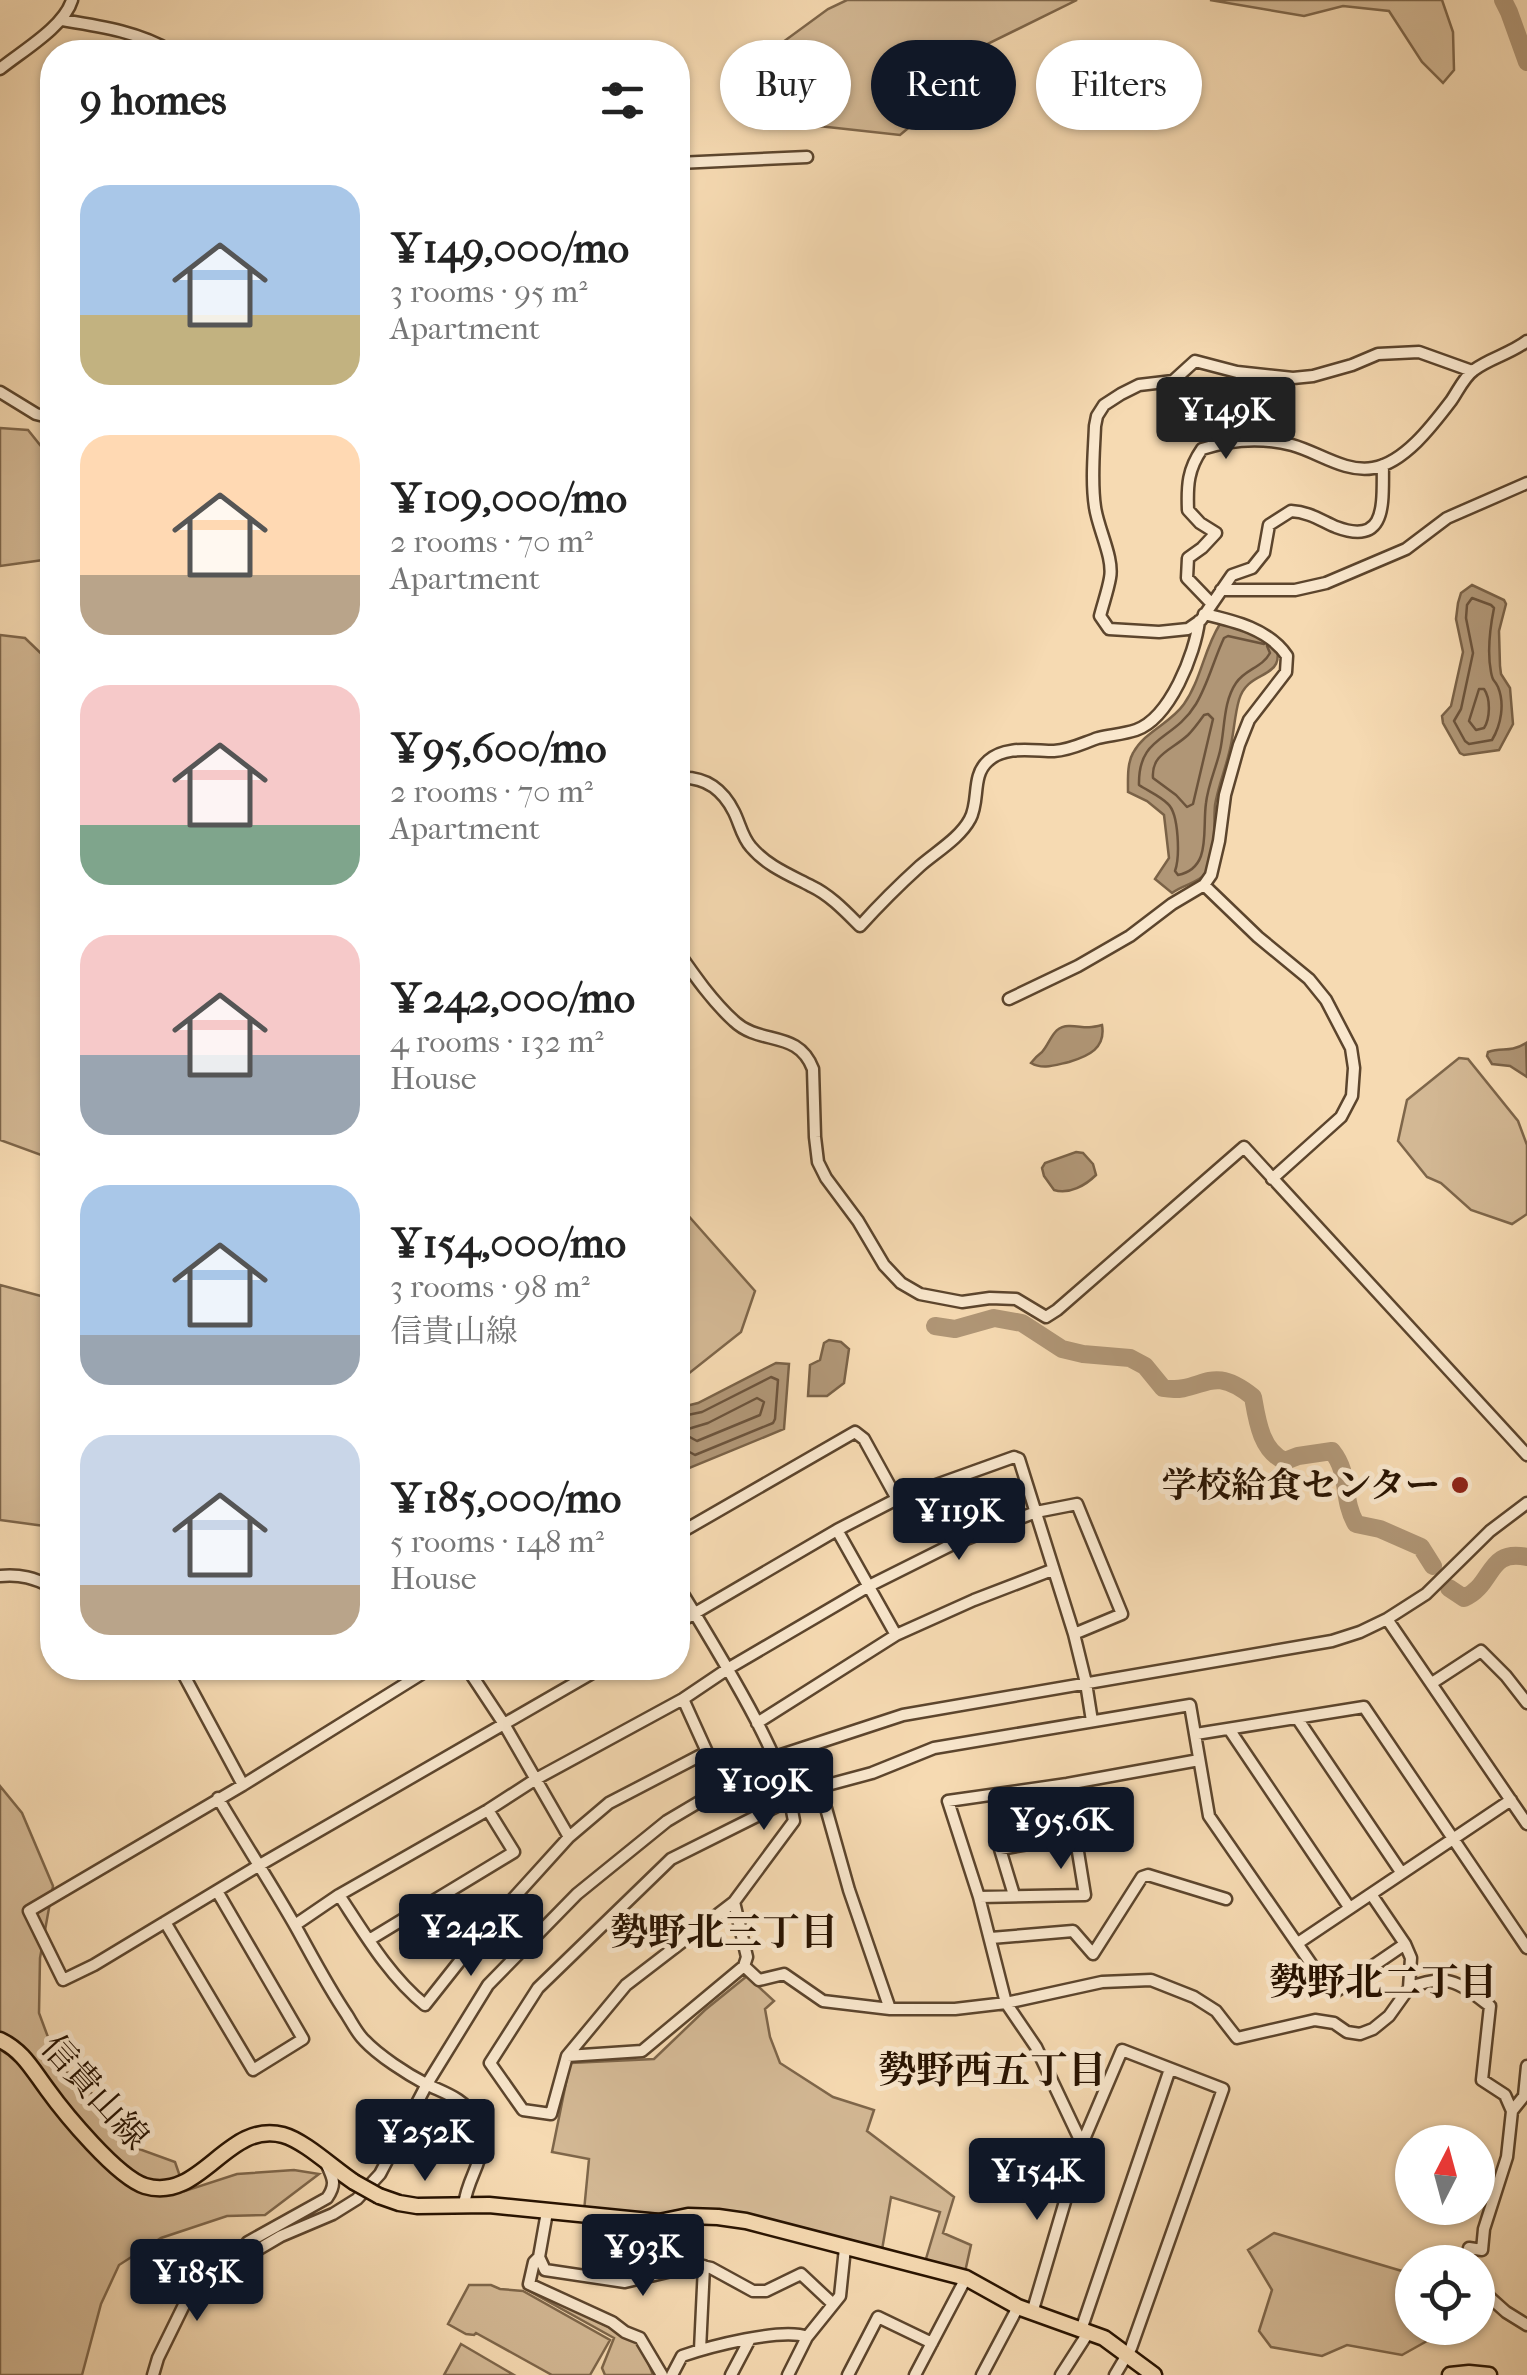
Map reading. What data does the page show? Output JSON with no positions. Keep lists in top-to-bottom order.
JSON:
{
  "streets": {
    "main road": ["信貴山線"]
  },
  "districts": ["勢野北三丁目", "勢野北二丁目", "勢野西五丁目"],
  "places": ["学校給食センター"],
  "north": "top",
  "page": {
    "chip": ["Buy", "Rent", "Filters"],
    "heading": "9 homes",
    "list": [
      {
        "name": "¥149,000/mo",
        "note": "3 rooms · 95 m² · Apartment"
      },
      {
        "name": "¥109,000/mo",
        "note": "2 rooms · 70 m² · Apartment"
      },
      {
        "name": "¥95,600/mo",
        "note": "2 rooms · 70 m² · Apartment"
      },
      {
        "name": "¥242,000/mo",
        "note": "4 rooms · 132 m² · House"
      },
      {
        "name": "¥154,000/mo",
        "note": "3 rooms · 98 m² · 信貴山線"
      },
      {
        "name": "¥185,000/mo",
        "note": "5 rooms · 148 m² · House"
      }
    ],
    "price": [
      "¥149K",
      "¥119K",
      "¥109K",
      "¥95.6K",
      "¥242K",
      "¥252K",
      "¥154K",
      "¥93K",
      "¥185K"
    ]
  }
}
